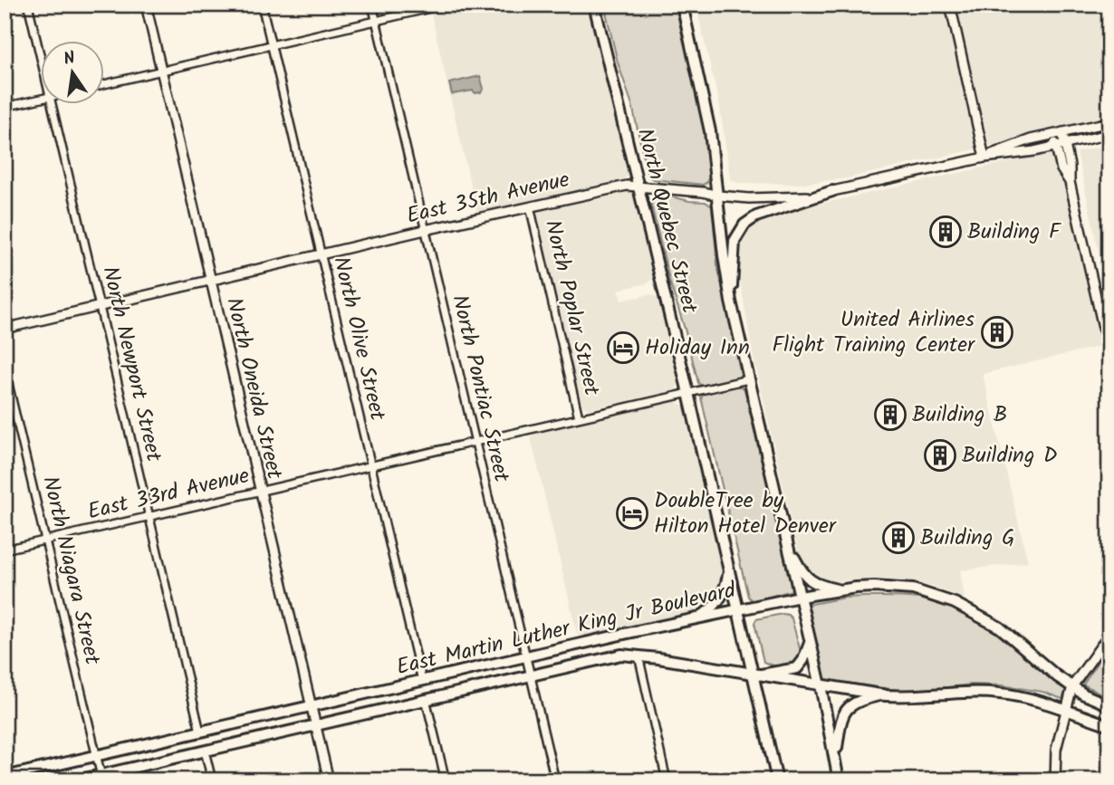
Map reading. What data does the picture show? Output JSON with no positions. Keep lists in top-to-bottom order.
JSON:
{
  "streets": {
    "main road": ["North Quebec Street", "East Martin Luther King Jr Boulevard"],
    "street": [
      "East 35th Avenue",
      "North Poplar Street",
      "North Olive Street",
      "North Newport Street",
      "North Oneida Street",
      "North Pontiac Street",
      "East 33rd Avenue",
      "North Niagara Street"
    ]
  },
  "crossings": [
    ["East 35th Avenue", "North Quebec Street"],
    ["East 35th Avenue", "North Poplar Street"],
    ["East 35th Avenue", "North Olive Street"],
    ["East 35th Avenue", "North Newport Street"],
    ["East 35th Avenue", "North Oneida Street"],
    ["East 35th Avenue", "North Pontiac Street"],
    ["North Quebec Street", "East 33rd Avenue"],
    ["North Quebec Street", "East Martin Luther King Jr Boulevard"],
    ["North Poplar Street", "East 33rd Avenue"],
    ["North Olive Street", "East 33rd Avenue"],
    ["North Olive Street", "East Martin Luther King Jr Boulevard"],
    ["North Newport Street", "East 33rd Avenue"],
    ["North Newport Street", "East Martin Luther King Jr Boulevard"],
    ["North Oneida Street", "East 33rd Avenue"],
    ["North Oneida Street", "East Martin Luther King Jr Boulevard"],
    ["North Pontiac Street", "East 33rd Avenue"],
    ["North Pontiac Street", "East Martin Luther King Jr Boulevard"],
    ["East 33rd Avenue", "North Niagara Street"],
    ["North Niagara Street", "East Martin Luther King Jr Boulevard"]
  ],
  "places": {
    "building": [
      "Building F",
      "United Airlines Flight Training Center",
      "Building B",
      "Building D",
      "Building G"
    ],
    "hotel": ["Holiday Inn", "DoubleTree by Hilton Hotel Denver"]
  },
  "north": "top"
}
